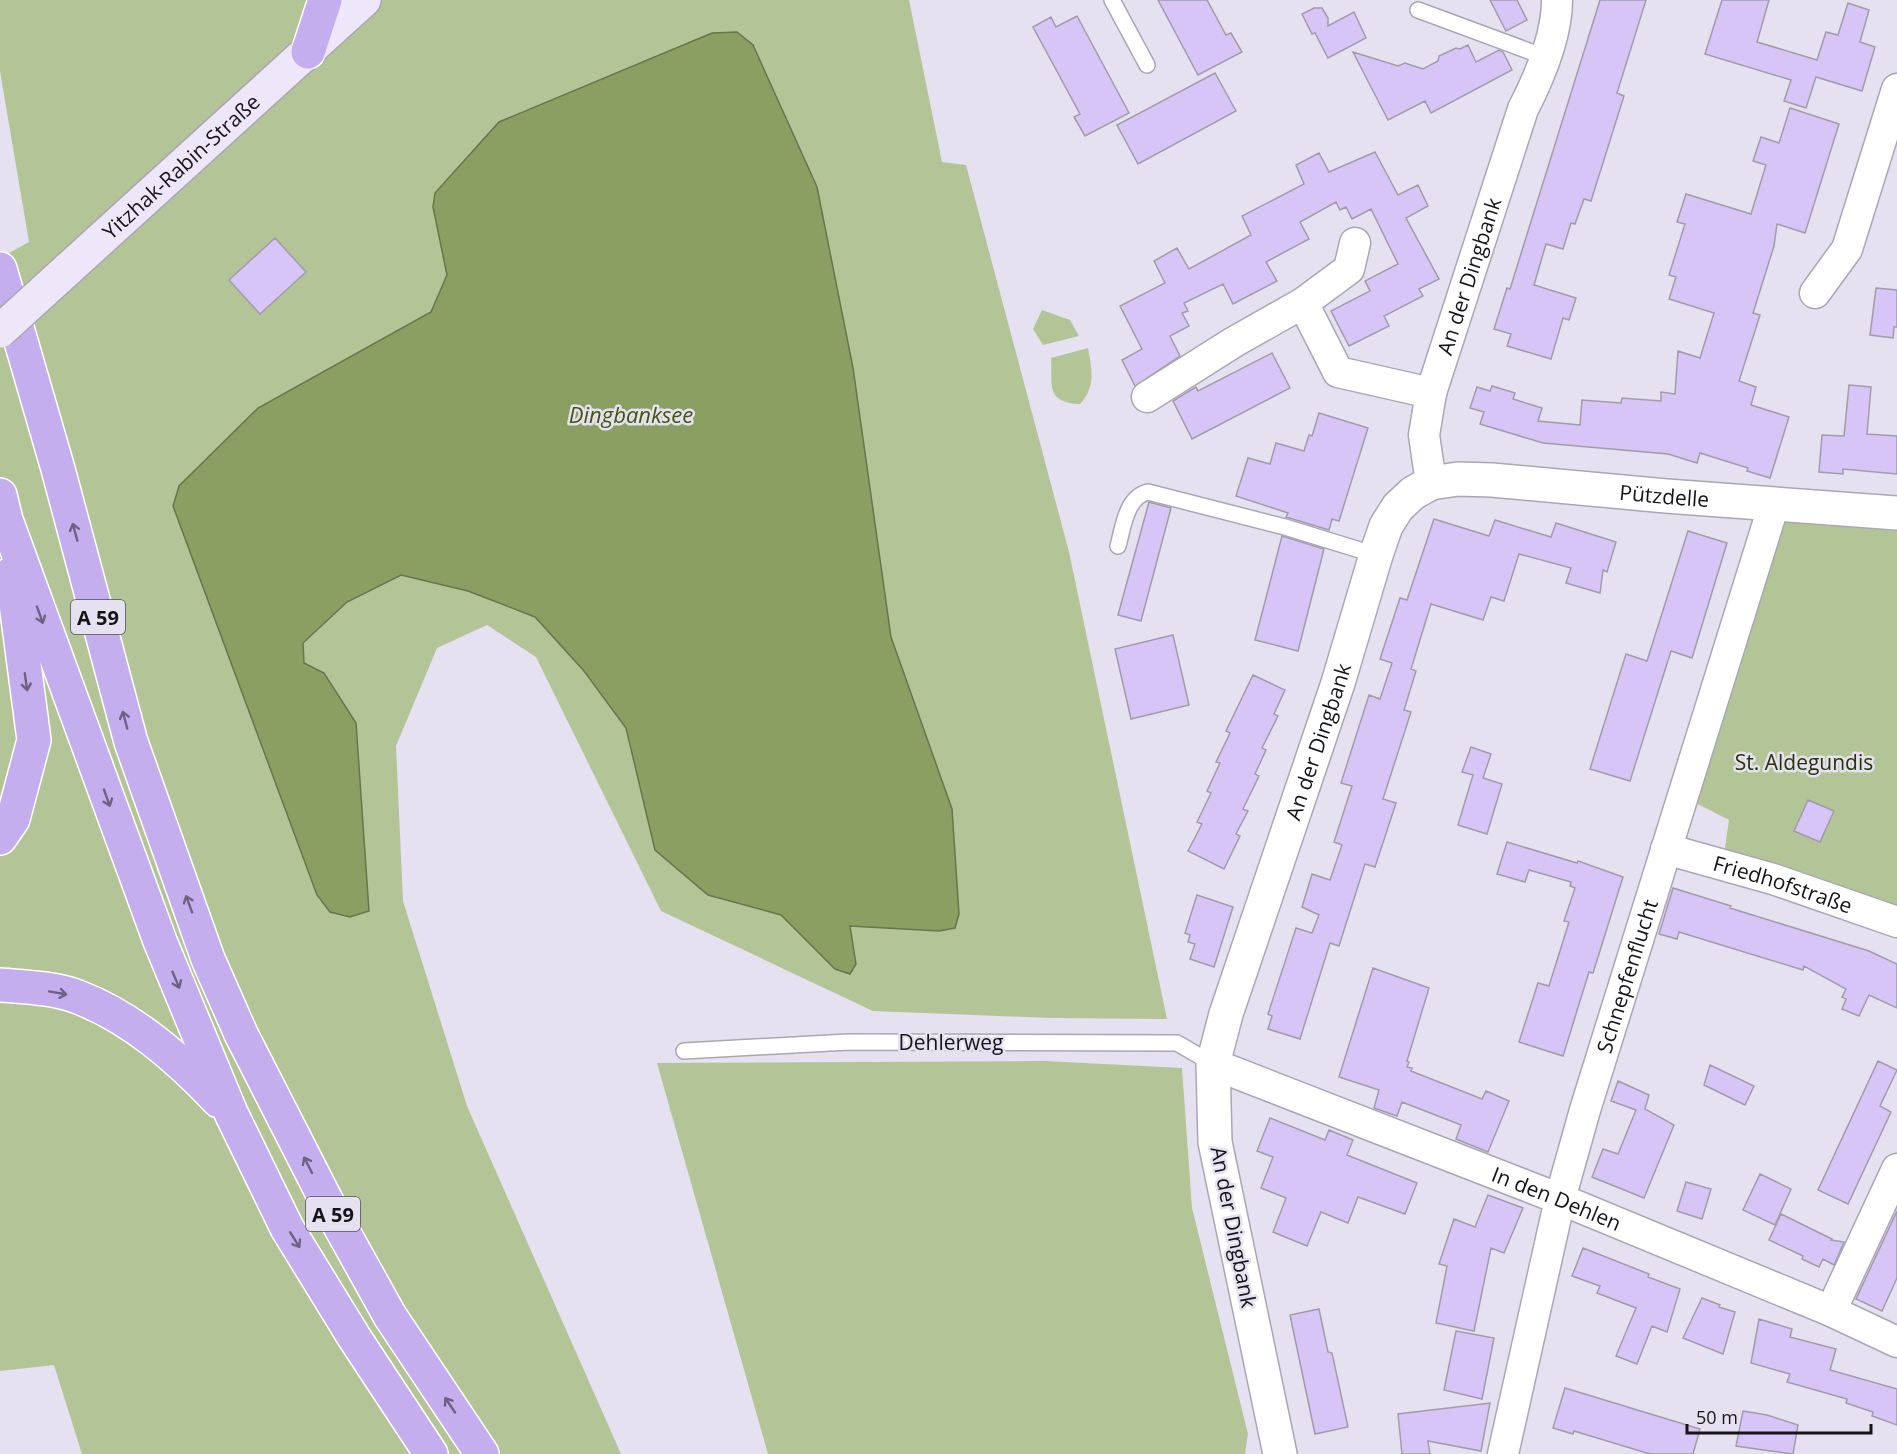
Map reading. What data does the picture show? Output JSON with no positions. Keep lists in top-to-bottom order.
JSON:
{
  "streets": {
    "highway": ["A 59"],
    "main road": ["Yitzhak-Rabin-Straße"],
    "street": [
      "An der Dingbank",
      "Pützdelle",
      "Friedhofstraße",
      "Schnepfenflucht",
      "In den Dehlen"
    ],
    "lane": ["Dehlerweg"]
  },
  "crossings": [
    ["An der Dingbank", "Pützdelle"],
    ["An der Dingbank", "Dehlerweg"],
    ["An der Dingbank", "In den Dehlen"],
    ["Pützdelle", "Schnepfenflucht"],
    ["Friedhofstraße", "Schnepfenflucht"],
    ["Schnepfenflucht", "In den Dehlen"],
    ["Dehlerweg", "In den Dehlen"]
  ],
  "water": ["Dingbanksee"],
  "parks": ["St. Aldegundis"],
  "scale_bar": "50 m"
}
